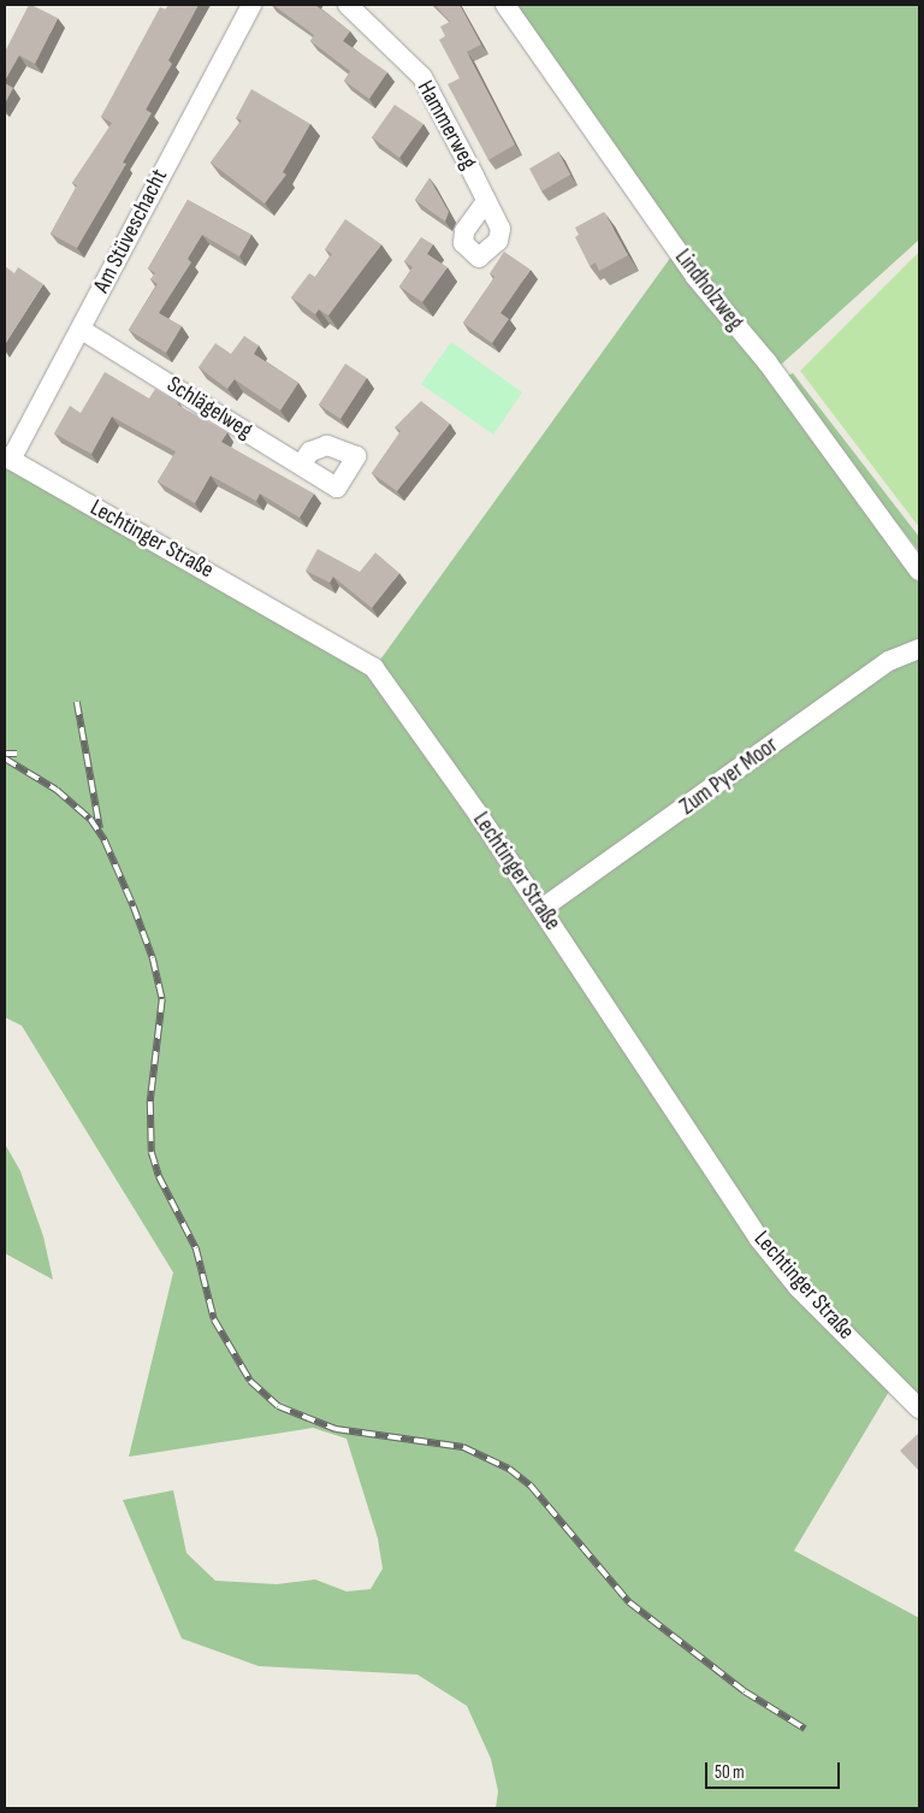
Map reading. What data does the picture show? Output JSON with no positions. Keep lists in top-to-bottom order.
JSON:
{
  "streets": {
    "street": [
      "Hammerweg",
      "Am Stüveschacht",
      "Lindholzweg",
      "Schlägelweg",
      "Lechtinger Straße",
      "Zum Pyer Moor"
    ]
  },
  "crossings": [
    ["Am Stüveschacht", "Schlägelweg"],
    ["Am Stüveschacht", "Lechtinger Straße"],
    ["Lechtinger Straße", "Zum Pyer Moor"]
  ],
  "scale_bar": "50 m"
}
